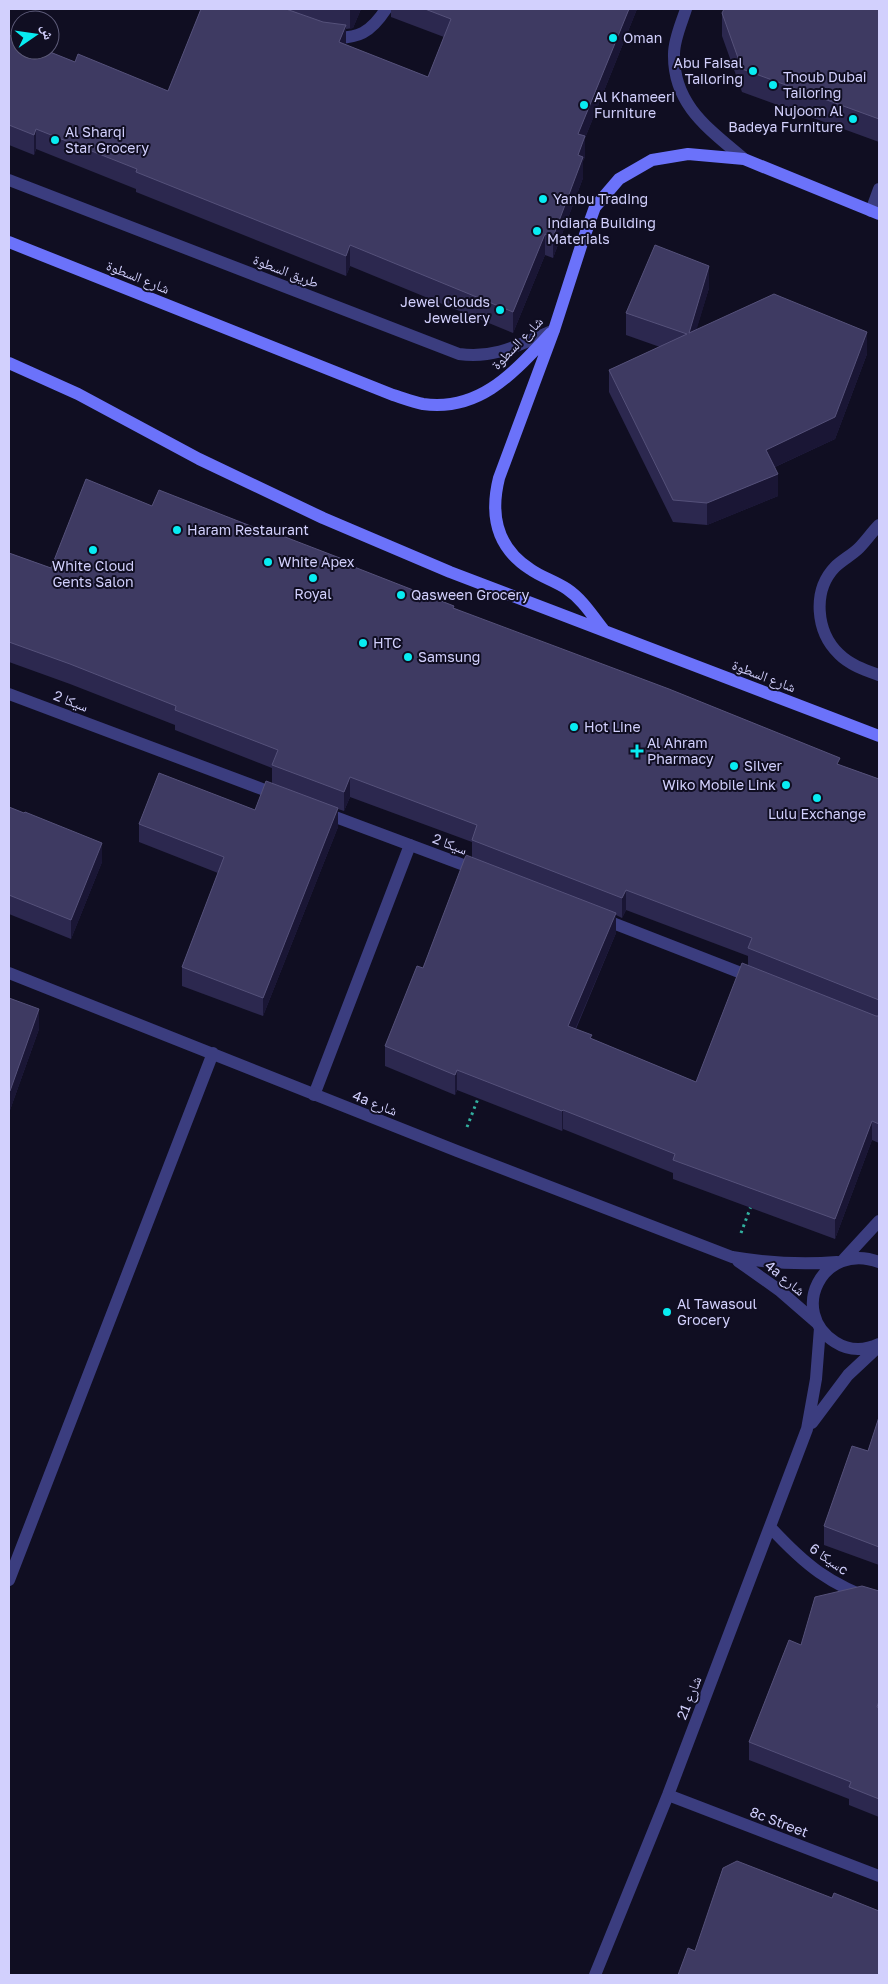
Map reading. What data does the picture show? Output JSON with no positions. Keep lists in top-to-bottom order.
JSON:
{
  "streets": {
    "main road": ["شارع السطوة"],
    "street": [
      "طريق السطوة",
      "سيكا 2",
      "4a شارع",
      "سيكا 6c",
      "شارع 21",
      "8c Street"
    ]
  },
  "crossings": [
    ["طريق السطوة", "شارع السطوة"],
    ["4a شارع", "شارع 21"],
    ["سيكا 6c", "شارع 21"],
    ["شارع 21", "8c Street"]
  ],
  "places": {
    "other": [
      "Oman",
      "Abu Faisal Tailoring",
      "Tnoub Dubai Tailoring",
      "Al Khameeri Furniture",
      "Nujoom Al Badeya Furniture",
      "Al Sharqi Star Grocery",
      "Yanbu Trading",
      "Indiana Building Materials",
      "Jewel Clouds Jewellery",
      "Haram Restaurant",
      "White Cloud Gents Salon",
      "White Apex",
      "Royal",
      "Qasween Grocery",
      "HTC",
      "Samsung",
      "Hot Line",
      "Silver",
      "Wiko Mobile Link",
      "Lulu Exchange",
      "Al Tawasoul Grocery"
    ],
    "health": ["Al Ahram Pharmacy"]
  },
  "north": "right"
}
